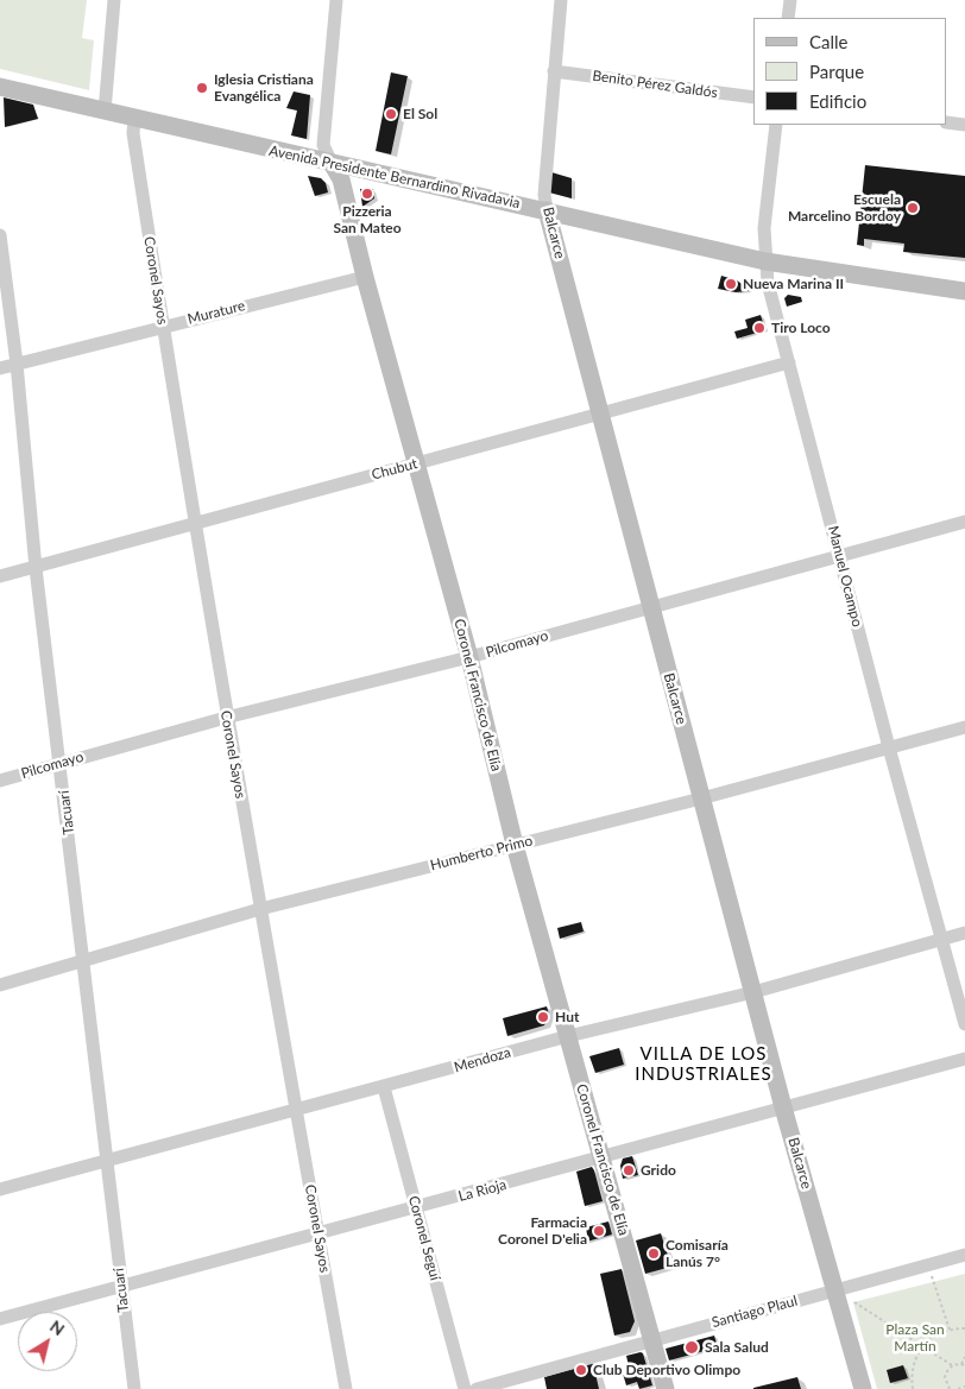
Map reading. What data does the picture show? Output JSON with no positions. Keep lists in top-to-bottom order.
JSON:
{
  "streets": {
    "street": [
      "Benito Pérez Galdós",
      "Avenida Presidente Bernardino Rivadavia",
      "Balcarce",
      "Coronel Sayos",
      "Murature",
      "Chubut",
      "Manuel Ocampo",
      "Pilcomayo",
      "Coronel Francisco de Elía",
      "Tacuarí",
      "Humberto Primo",
      "Mendoza",
      "La Rioja",
      "Coronel Seguí",
      "Santiago Plaul"
    ]
  },
  "crossings": [
    ["Benito Pérez Galdós", "Balcarce"],
    ["Avenida Presidente Bernardino Rivadavia", "Balcarce"],
    ["Avenida Presidente Bernardino Rivadavia", "Coronel Sayos"],
    ["Avenida Presidente Bernardino Rivadavia", "Manuel Ocampo"],
    ["Avenida Presidente Bernardino Rivadavia", "Coronel Francisco de Elía"],
    ["Balcarce", "Chubut"],
    ["Balcarce", "Pilcomayo"],
    ["Balcarce", "Humberto Primo"],
    ["Balcarce", "Mendoza"],
    ["Balcarce", "La Rioja"],
    ["Balcarce", "Santiago Plaul"],
    ["Coronel Sayos", "Murature"],
    ["Coronel Sayos", "Chubut"],
    ["Coronel Sayos", "Pilcomayo"],
    ["Coronel Sayos", "Humberto Primo"],
    ["Coronel Sayos", "Mendoza"],
    ["Coronel Sayos", "La Rioja"],
    ["Murature", "Coronel Francisco de Elía"],
    ["Murature", "Tacuarí"],
    ["Chubut", "Manuel Ocampo"],
    ["Chubut", "Coronel Francisco de Elía"],
    ["Chubut", "Tacuarí"],
    ["Manuel Ocampo", "Pilcomayo"],
    ["Manuel Ocampo", "Humberto Primo"],
    ["Manuel Ocampo", "Mendoza"],
    ["Pilcomayo", "Coronel Francisco de Elía"],
    ["Pilcomayo", "Tacuarí"],
    ["Coronel Francisco de Elía", "Humberto Primo"],
    ["Coronel Francisco de Elía", "Mendoza"],
    ["Coronel Francisco de Elía", "La Rioja"],
    ["Coronel Francisco de Elía", "Santiago Plaul"],
    ["Tacuarí", "Humberto Primo"],
    ["Tacuarí", "Mendoza"],
    ["Tacuarí", "La Rioja"],
    ["Mendoza", "Coronel Seguí"],
    ["La Rioja", "Coronel Seguí"]
  ],
  "districts": ["VILLA DE LOS INDUSTRIALES"],
  "parks": ["Plaza San Martín"],
  "places": [
    "Iglesia Cristiana Evangélica",
    "El Sol",
    "Pizzeria San Mateo",
    "Escuela Marcelino Bordoy",
    "Nueva Marina II",
    "Tiro Loco",
    "Hut",
    "Grido",
    "Farmacia Coronel D'elia",
    "Comisaría Lanús 7°",
    "Sala Salud",
    "Club Deportivo Olimpo"
  ],
  "legend": ["Calle", "Parque", "Edificio"],
  "north": "top right"
}
